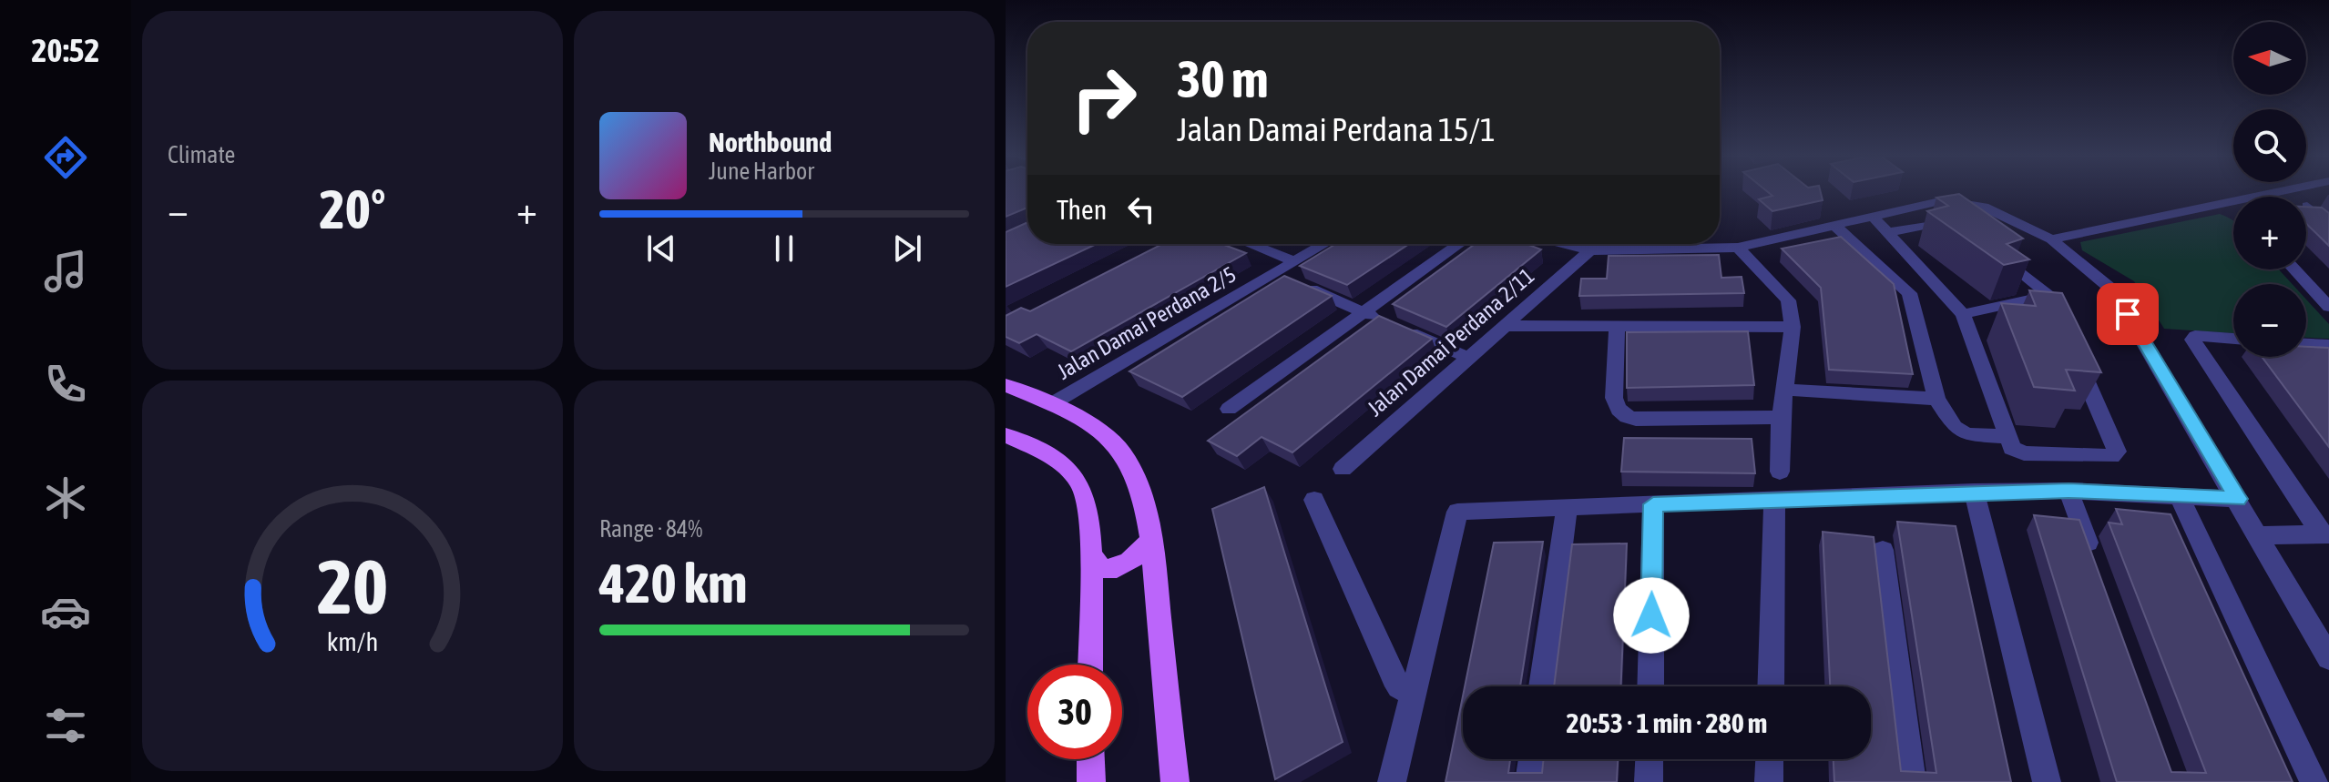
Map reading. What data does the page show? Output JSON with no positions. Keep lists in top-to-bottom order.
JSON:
{
  "streets": {
    "street": ["Jalan Damai Perdana 2/5", "Jalan Damai Perdana 2/11"]
  },
  "north": "left",
  "page": {
    "tabs": "20:52",
    "tile": [
      "Climate",
      ["Range · 84%", "420 km"]
    ],
    "map_buttons": ["+", "−"],
    "turn": ["30 m", "Jalan Damai Perdana 15/1"],
    "song": ["Northbound", "June Harbor"],
    "then": "Then",
    "heat": ["−", "20°", "+"],
    "limit": "30",
    "trip": "20:53 · 1 min · 280 m",
    "gauge": ["20", "km/h"]
  }
}
